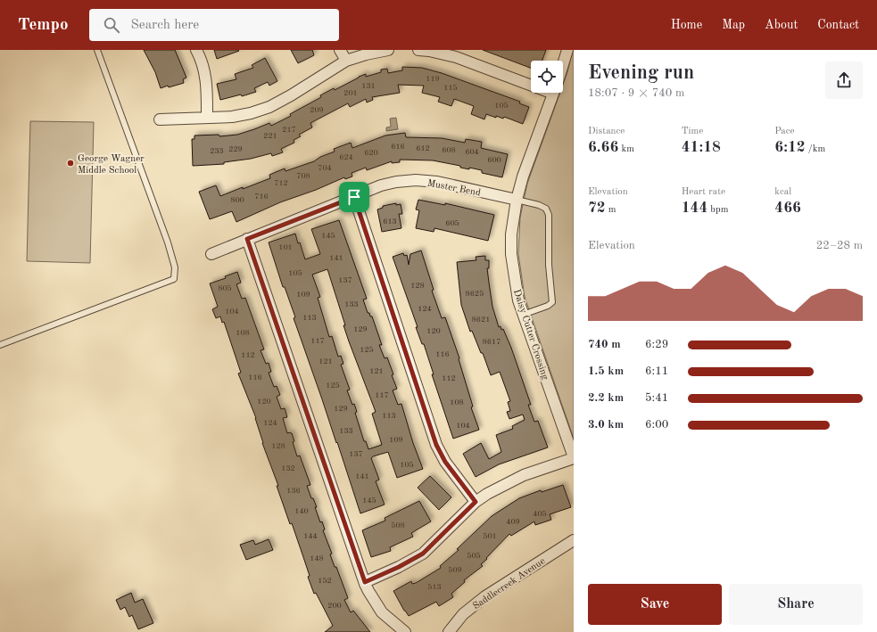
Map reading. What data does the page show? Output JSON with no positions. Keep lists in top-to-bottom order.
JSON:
{
  "streets": {
    "street": ["Muster Bend", "Daisy Cutter Crossing", "Saddlecreek Avenue"]
  },
  "crossings": [
    ["Muster Bend", "Daisy Cutter Crossing"]
  ],
  "places": ["George Wagner Middle School"],
  "house_numbers": [
    "119",
    "131",
    "115",
    "201",
    "105",
    "209",
    "217",
    "221",
    "616",
    "612",
    "229",
    "608",
    "233",
    "604",
    "620",
    "624",
    "600",
    "704",
    "708",
    "712",
    "716",
    "800",
    "613",
    "605",
    "145",
    "101",
    "141",
    "105",
    "137",
    "128",
    "805",
    "8625",
    "109",
    "133",
    "124",
    "104",
    "113",
    "8621",
    "129",
    "120",
    "108",
    "117",
    "8617",
    "125",
    "116",
    "112",
    "121",
    "121",
    "116",
    "112",
    "125",
    "117",
    "120",
    "108",
    "129",
    "113",
    "124",
    "104",
    "133",
    "109",
    "128",
    "137",
    "105",
    "132",
    "141",
    "136",
    "145",
    "140",
    "405",
    "409",
    "508",
    "144",
    "501",
    "505",
    "148",
    "509",
    "152",
    "513",
    "200"
  ],
  "page": {
    "header": "Tempo",
    "search": "Search here",
    "nav": [
      "Home",
      "Map",
      "About",
      "Contact"
    ],
    "heading": ["Evening run", "18:07 · 9 × 740 m"],
    "stats": [
      ["Distance", "6.66 km"],
      ["Time", "41:18"],
      ["Pace", "6:12 /km"],
      ["Elevation", "72 m"],
      ["Heart rate", "144 bpm"],
      ["kcal", "466"]
    ],
    "chart": ["Elevation", "22–28 m"],
    "list": [
      {
        "name": "740 m",
        "note": "6:29"
      },
      {
        "name": "1.5 km",
        "note": "6:11"
      },
      {
        "name": "2.2 km",
        "note": "5:41"
      },
      {
        "name": "3.0 km",
        "note": "6:00"
      }
    ],
    "buttons": ["Save", "Share"]
  }
}
